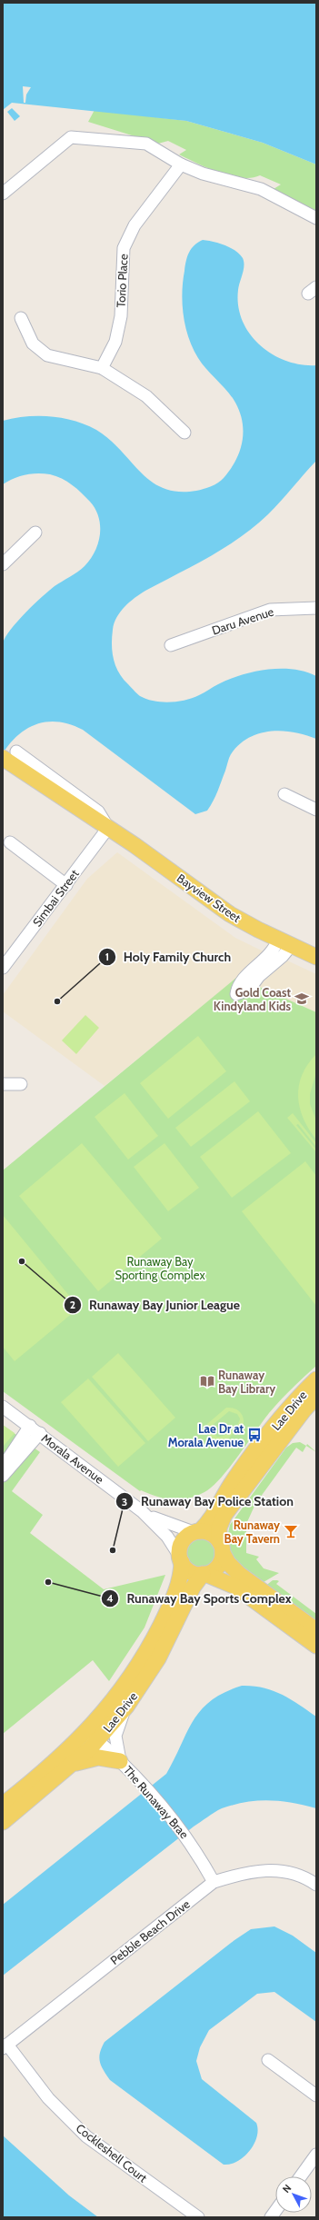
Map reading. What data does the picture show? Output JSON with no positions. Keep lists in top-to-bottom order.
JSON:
{
  "streets": {
    "main road": ["Bayview Street", "Lae Drive"],
    "street": [
      "Torio Place",
      "Daru Avenue",
      "Simbai Street",
      "Morala Avenue",
      "The Runaway Brae",
      "Pebble Beach Drive",
      "Cockleshell Court"
    ]
  },
  "crossings": [
    ["Simbai Street", "Bayview Street"],
    ["Lae Drive", "Morala Avenue"],
    ["Lae Drive", "The Runaway Brae"],
    ["The Runaway Brae", "Pebble Beach Drive"],
    ["Pebble Beach Drive", "Cockleshell Court"]
  ],
  "parks": ["Runaway Bay Sporting Complex"],
  "places": {
    "school or university": ["Gold Coast Kindyland Kids"],
    "other": [
      "Holy Family Church",
      "Runaway Bay Junior League",
      "Runaway Bay Police Station",
      "Runaway Bay Sports Complex"
    ],
    "library": ["Runaway Bay Library"],
    "bus stop": ["Lae Dr at Morala Avenue"],
    "bar": ["Runaway Bay Tavern"]
  },
  "north": "top left"
}
